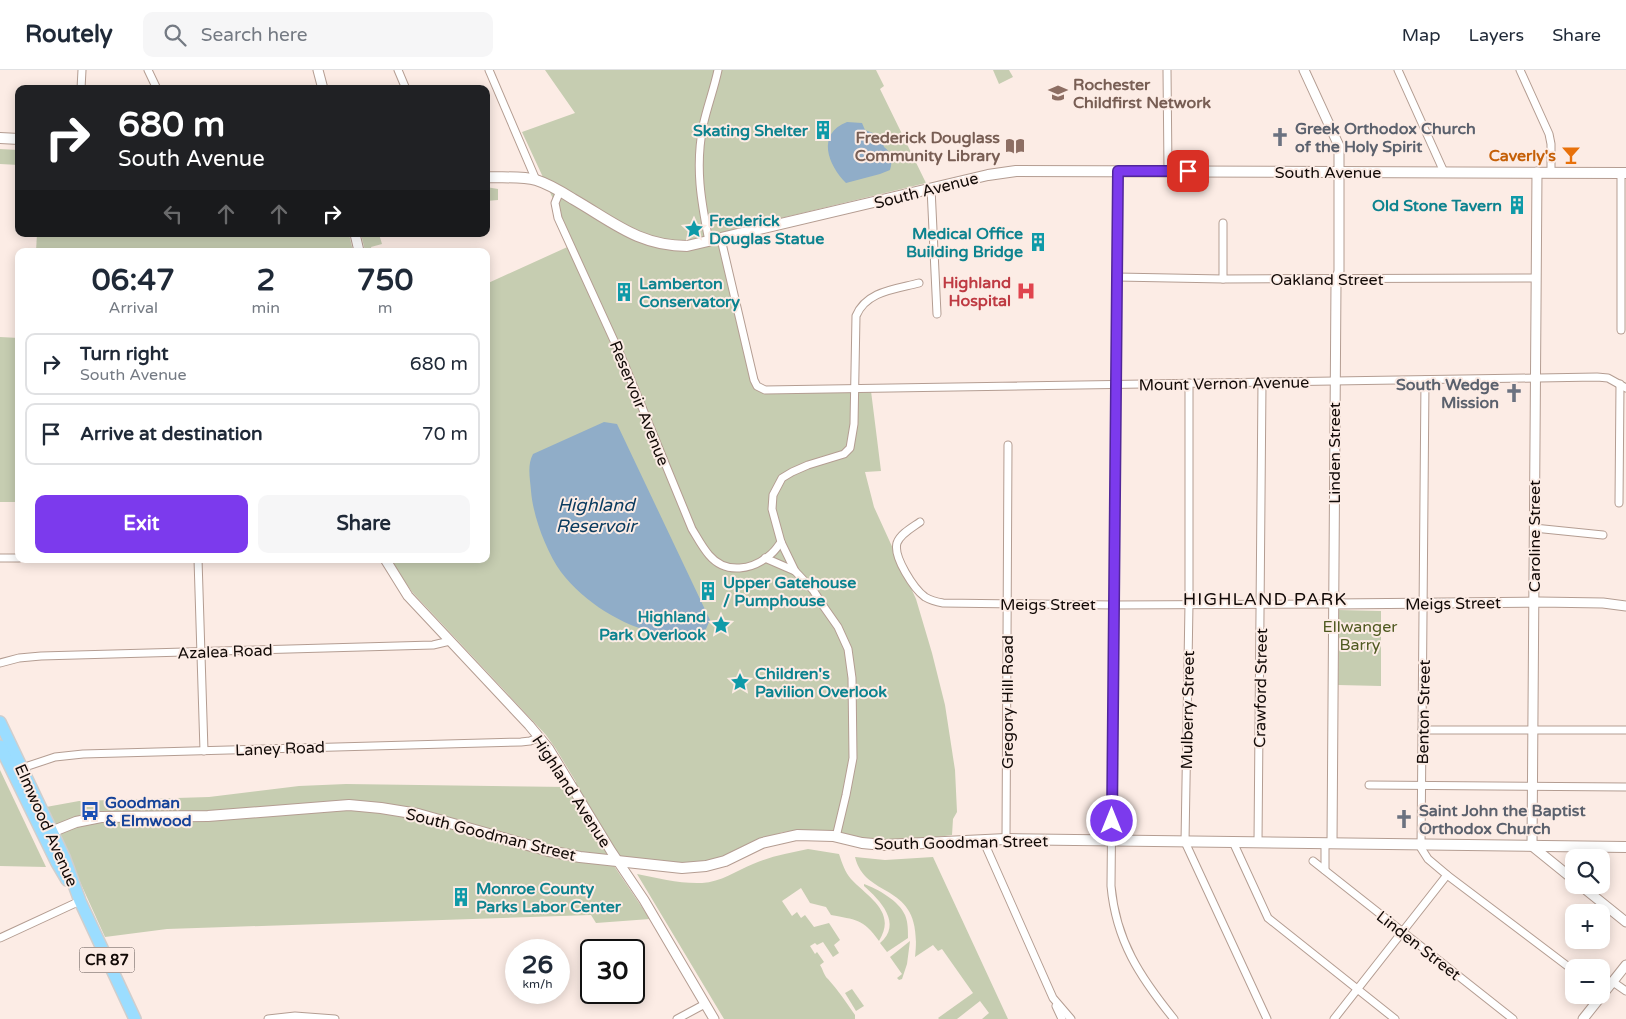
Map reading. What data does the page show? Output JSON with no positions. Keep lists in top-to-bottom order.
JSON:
{
  "streets": {
    "main road": [
      "South Avenue",
      "Elmwood Avenue",
      "South Goodman Street",
      "CR 87"
    ],
    "street": [
      "Oakland Street",
      "Mount Vernon Avenue",
      "Reservoir Avenue",
      "Linden Street",
      "Caroline Street",
      "Meigs Street",
      "Azalea Road",
      "Crawford Street",
      "Gregory Hill Road",
      "Mulberry Street",
      "Benton Street",
      "Laney Road",
      "Highland Avenue"
    ]
  },
  "crossings": [
    ["South Avenue", "Mount Vernon Avenue"],
    ["South Avenue", "Reservoir Avenue"],
    ["South Avenue", "Linden Street"],
    ["South Avenue", "Caroline Street"],
    ["Oakland Street", "Linden Street"],
    ["Oakland Street", "Caroline Street"],
    ["Mount Vernon Avenue", "Linden Street"],
    ["Mount Vernon Avenue", "Caroline Street"],
    ["Mount Vernon Avenue", "Crawford Street"],
    ["Mount Vernon Avenue", "Mulberry Street"],
    ["Mount Vernon Avenue", "Benton Street"],
    ["Linden Street", "Meigs Street"],
    ["Linden Street", "South Goodman Street"],
    ["Caroline Street", "Meigs Street"],
    ["Caroline Street", "South Goodman Street"],
    ["Meigs Street", "Crawford Street"],
    ["Meigs Street", "Gregory Hill Road"],
    ["Meigs Street", "Mulberry Street"],
    ["Meigs Street", "Benton Street"],
    ["Azalea Road", "Highland Avenue"],
    ["Crawford Street", "South Goodman Street"],
    ["Gregory Hill Road", "South Goodman Street"],
    ["Mulberry Street", "South Goodman Street"],
    ["Benton Street", "South Goodman Street"],
    ["Laney Road", "Highland Avenue"],
    ["Laney Road", "Elmwood Avenue"],
    ["Highland Avenue", "South Goodman Street"],
    ["Elmwood Avenue", "South Goodman Street"]
  ],
  "districts": ["HIGHLAND PARK"],
  "water": ["Highland Reservoir"],
  "parks": ["Ellwanger Barry"],
  "places": {
    "school or university": ["Rochester Childfirst Network"],
    "building": [
      "Skating Shelter",
      "Old Stone Tavern",
      "Medical Office Building Bridge",
      "Lamberton Conservatory",
      "Upper Gatehouse / Pumphouse",
      "Monroe County Parks Labor Center"
    ],
    "church": ["Greek Orthodox Church of the Holy Spirit", "South Wedge Mission", "Saint John the Baptist Orthodox Church"],
    "library": ["Frederick Douglass Community Library"],
    "bar": ["Caverly's"],
    "place": ["Frederick Douglas Statue", "Highland Park Overlook", "Children's Pavilion Overlook"],
    "hospital": ["Highland Hospital"],
    "bus stop": ["Goodman & Elmwood"]
  },
  "page": {
    "header": "Routely",
    "search": "Search here",
    "nav": ["Map", "Layers", "Share"],
    "turn": ["680 m", "South Avenue"],
    "eta": [
      "06:47",
      "Arrival",
      "2",
      "min",
      "750",
      "m"
    ],
    "list": [
      {
        "name": "Turn right",
        "note": "South Avenue",
        "value": "680 m"
      },
      {
        "name": "Arrive at destination",
        "value": "70 m"
      }
    ],
    "buttons": ["Exit", "Share"],
    "map_buttons": ["+", "−"],
    "speed": "26 km/h",
    "limit": "30"
  }
}
